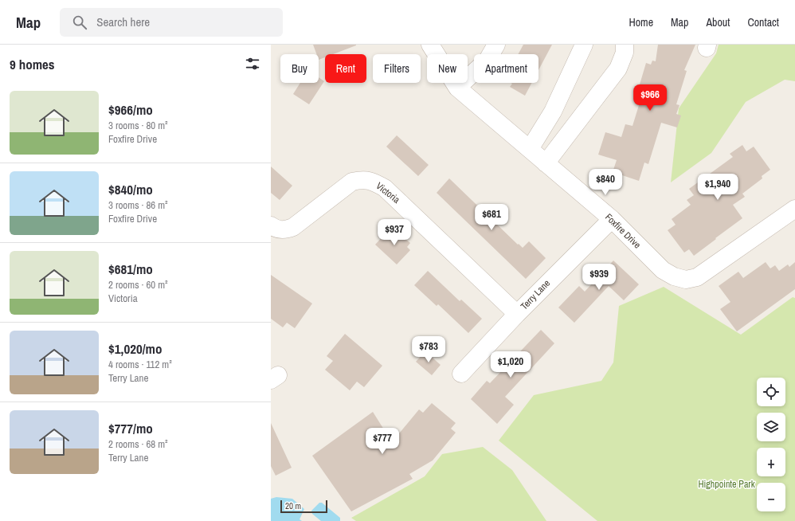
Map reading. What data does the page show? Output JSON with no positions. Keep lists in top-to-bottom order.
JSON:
{
  "streets": {
    "street": ["Victoria", "Foxfire Drive", "Terry Lane"]
  },
  "crossings": [
    ["Victoria", "Terry Lane"],
    ["Foxfire Drive", "Terry Lane"]
  ],
  "parks": ["Highpointe Park"],
  "scale_bar": "20 m",
  "page": {
    "header": "Map",
    "search": "Search here",
    "nav": [
      "Home",
      "Map",
      "About",
      "Contact"
    ],
    "heading": "9 homes",
    "chip": [
      "Buy",
      "Rent",
      "Filters",
      "New",
      "Apartment"
    ],
    "list": [
      {
        "name": "$966/mo",
        "note": "3 rooms · 80 m² · Foxfire Drive"
      },
      {
        "name": "$840/mo",
        "note": "3 rooms · 86 m² · Foxfire Drive"
      },
      {
        "name": "$681/mo",
        "note": "2 rooms · 60 m² · Victoria"
      },
      {
        "name": "$1,020/mo",
        "note": "4 rooms · 112 m² · Terry Lane"
      },
      {
        "name": "$777/mo",
        "note": "2 rooms · 68 m² · Terry Lane"
      }
    ],
    "price": [
      "$966",
      "$840",
      "$1,940",
      "$681",
      "$937",
      "$939",
      "$783",
      "$1,020",
      "$777"
    ],
    "map_buttons": ["+", "−"],
    "scale": "20 m"
  }
}
